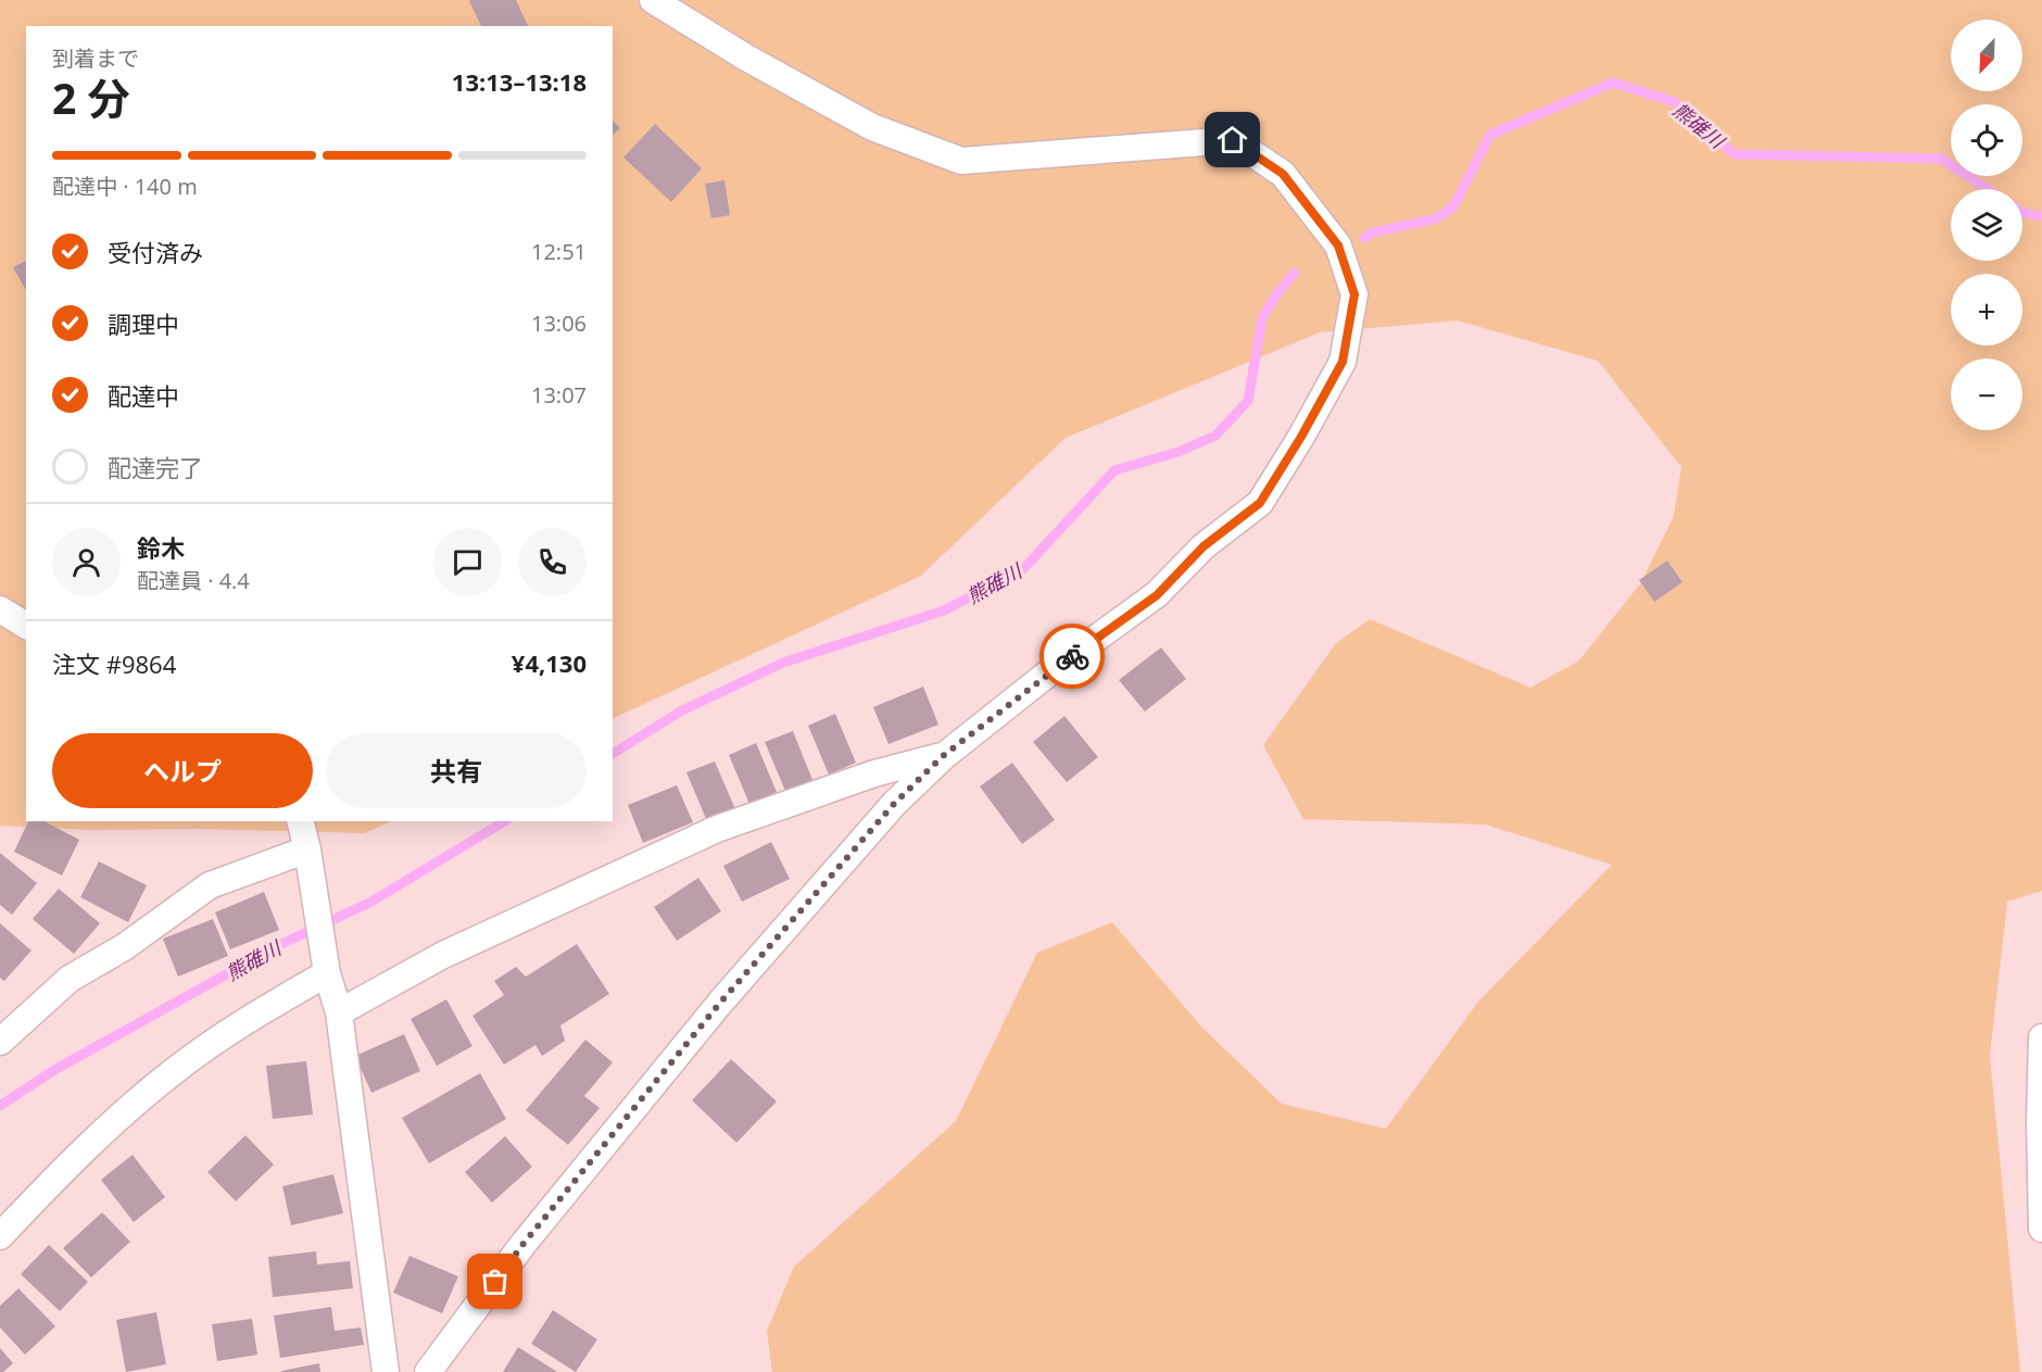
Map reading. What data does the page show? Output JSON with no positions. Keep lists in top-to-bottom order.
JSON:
{
  "water": ["熊碓川"],
  "north": "bottom left",
  "page": {
    "map_buttons": ["+", "−"],
    "heading": ["2 分", "到着まで", "13:13–13:18"],
    "panel": [
      "鈴木",
      "配達員 · 4.4",
      "注文 #9864",
      "¥4,130"
    ],
    "bar": "配達中 · 140 m",
    "list": [
      ["受付済み", "12:51"],
      ["調理中", "13:06"],
      ["配達中", "13:07"],
      "配達完了"
    ],
    "buttons": ["ヘルプ", "共有"]
  }
}
